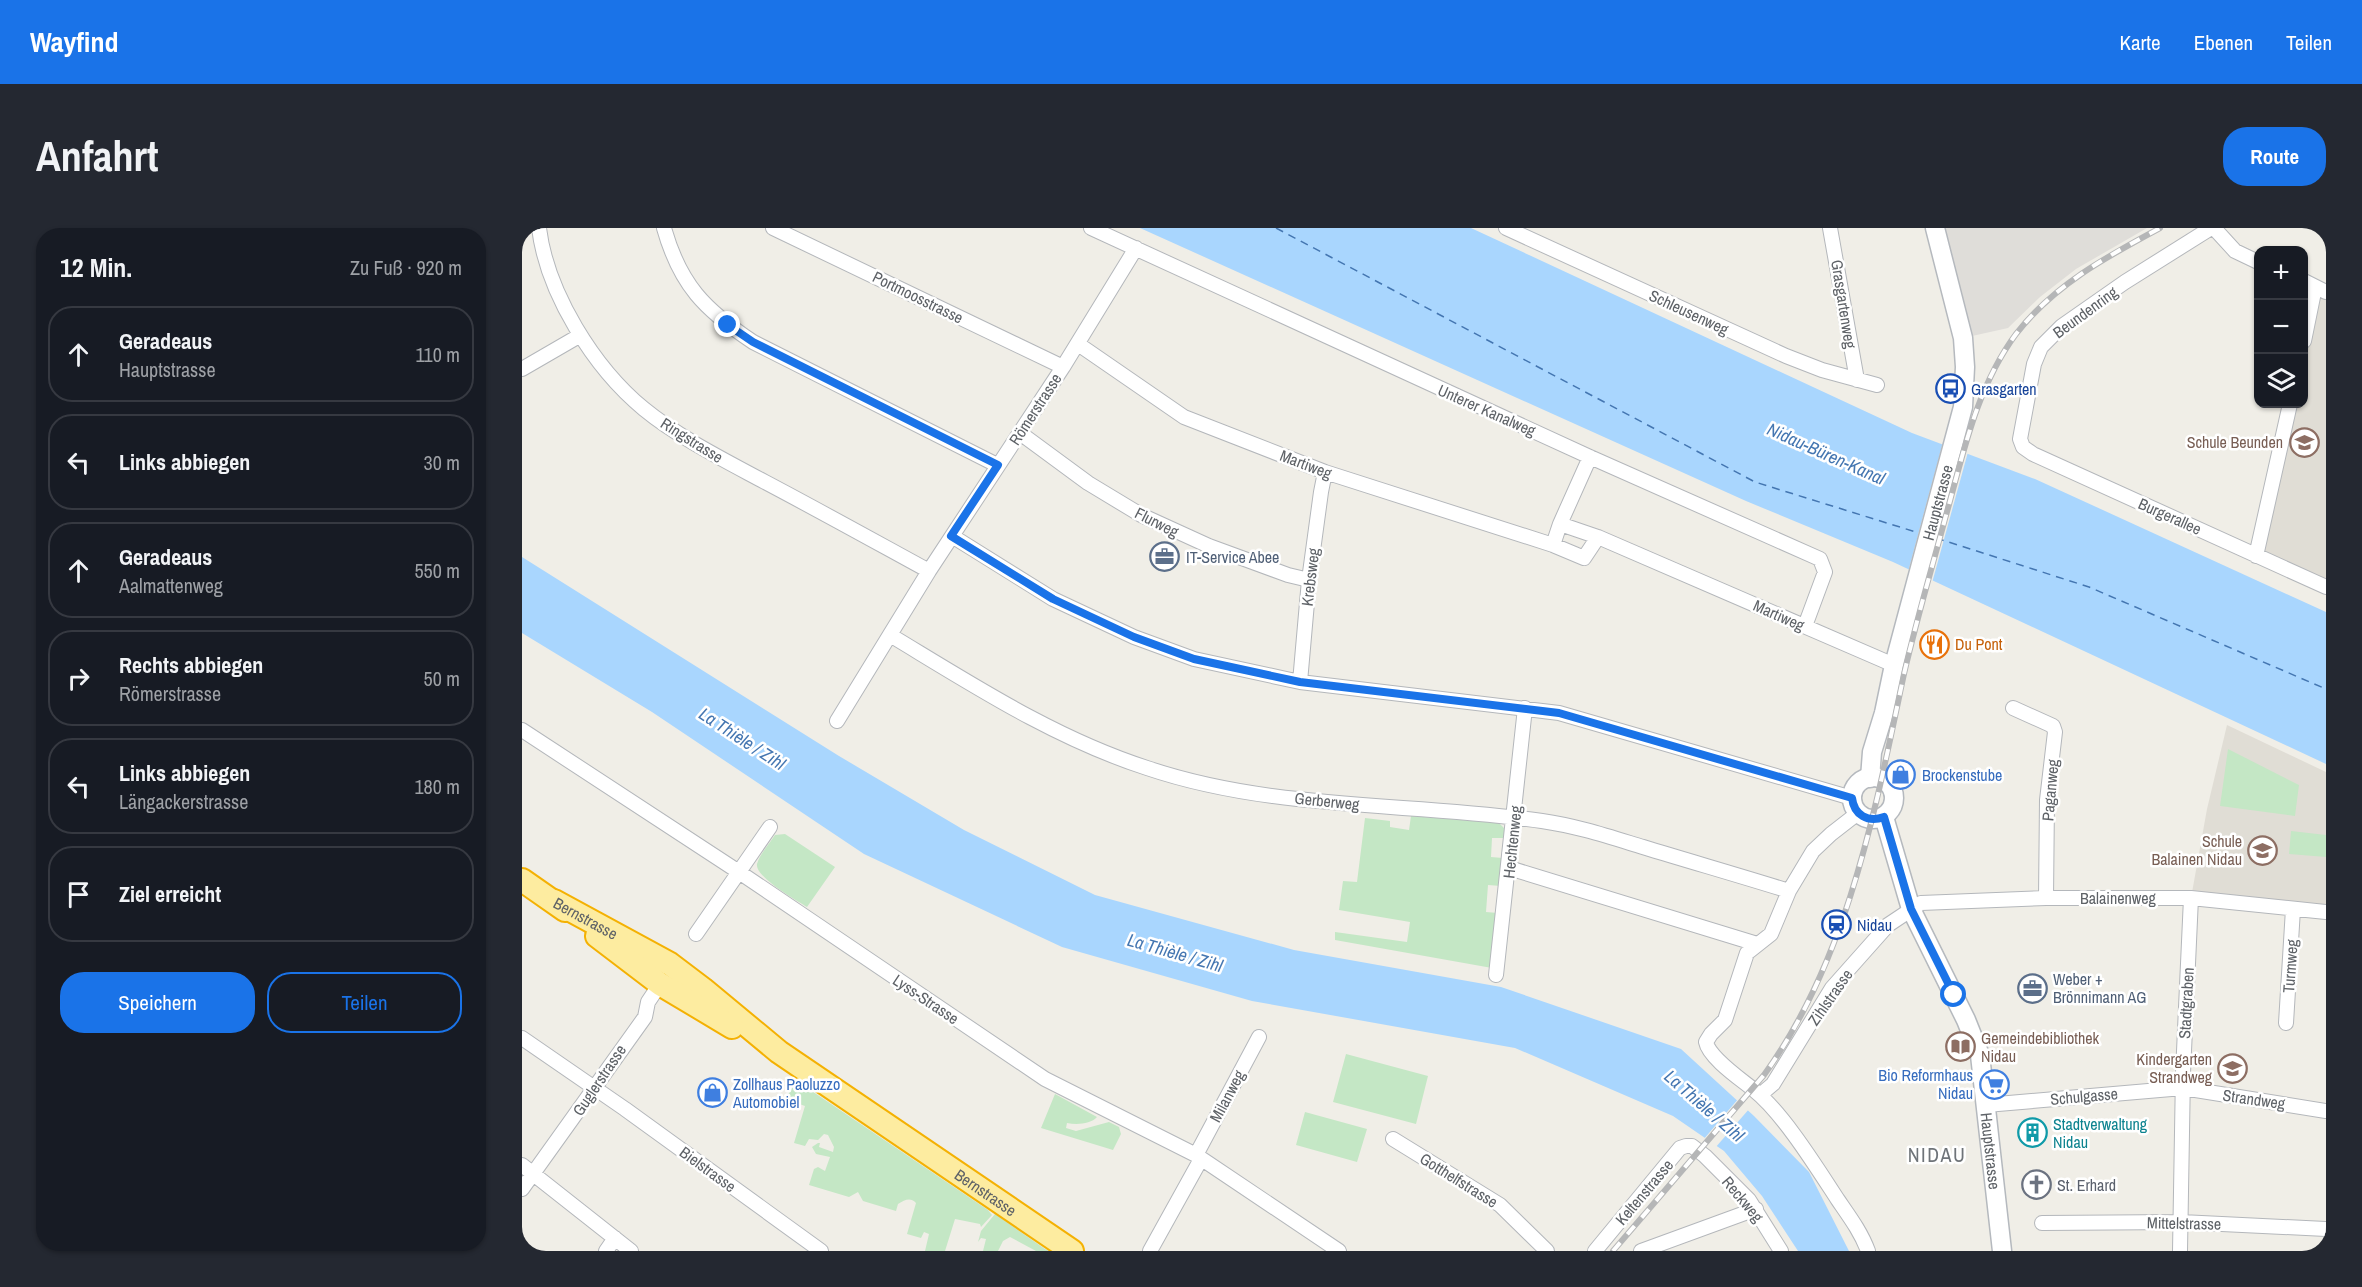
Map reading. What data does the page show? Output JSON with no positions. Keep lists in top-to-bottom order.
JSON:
{
  "streets": {
    "highway": ["Bernstrasse"],
    "main road": ["Hauptstrasse"],
    "street": [
      "Portmoosstrasse",
      "Grasgartenweg",
      "Schleusenweg",
      "Beundenring",
      "Römerstrasse",
      "Unterer Kanalweg",
      "Ringstrasse",
      "Martiweg",
      "Burgerallee",
      "Flurweg",
      "Krebsweg",
      "Paganweg",
      "Gerberweg",
      "Hechtenweg",
      "Balainenweg",
      "Turmweg",
      "Zihlstrasse",
      "Lyss-Strasse",
      "Stadtgraben",
      "Guglerstrasse",
      "Milanweg",
      "Schulgasse",
      "Strandweg",
      "Bielstrasse",
      "Gotthelfstrasse",
      "Keltenstrasse",
      "Reckweg",
      "Mittelstrasse"
    ]
  },
  "crossings": [
    ["Portmoosstrasse", "Römerstrasse"],
    ["Grasgartenweg", "Schleusenweg"],
    ["Beundenring", "Burgerallee"],
    ["Römerstrasse", "Unterer Kanalweg"],
    ["Römerstrasse", "Ringstrasse"],
    ["Römerstrasse", "Martiweg"],
    ["Römerstrasse", "Flurweg"],
    ["Römerstrasse", "Gerberweg"],
    ["Unterer Kanalweg", "Martiweg"],
    ["Martiweg", "Hauptstrasse"],
    ["Martiweg", "Krebsweg"],
    ["Hauptstrasse", "Balainenweg"],
    ["Hauptstrasse", "Zihlstrasse"],
    ["Hauptstrasse", "Schulgasse"],
    ["Flurweg", "Krebsweg"],
    ["Paganweg", "Balainenweg"],
    ["Gerberweg", "Hechtenweg"],
    ["Balainenweg", "Turmweg"],
    ["Balainenweg", "Zihlstrasse"],
    ["Balainenweg", "Stadtgraben"],
    ["Bernstrasse", "Guglerstrasse"],
    ["Lyss-Strasse", "Milanweg"],
    ["Stadtgraben", "Schulgasse"],
    ["Stadtgraben", "Strandweg"],
    ["Stadtgraben", "Mittelstrasse"],
    ["Guglerstrasse", "Bielstrasse"],
    ["Schulgasse", "Strandweg"],
    ["Keltenstrasse", "Reckweg"]
  ],
  "districts": ["NIDAU"],
  "water": ["Nidau-Büren-Kanal", "La Thièle / Zihl"],
  "places": {
    "bus stop": ["Grasgarten"],
    "school or university": ["Schule Beunden", "Schule Balainen Nidau", "Kindergarten Strandweg"],
    "office": ["IT-Service Abee", "Weber + Brönnimann AG"],
    "restaurant": ["Du Pont"],
    "shop": ["Brockenstube", "Zollhaus Paoluzzo Automobiel"],
    "station": ["Nidau"],
    "library": ["Gemeindebibliothek Nidau"],
    "supermarket": ["Bio Reformhaus Nidau"],
    "building": ["Stadtverwaltung Nidau"],
    "church": ["St. Erhard"]
  },
  "page": {
    "header": "Wayfind",
    "nav": ["Karte", "Ebenen", "Teilen"],
    "buttons": [
      "Route",
      ["Speichern", "Teilen"]
    ],
    "title": "Anfahrt",
    "heading": ["12 Min.", "Zu Fuß · 920 m"],
    "map_buttons": ["+", "−"],
    "list": [
      ["Geradeaus", "Hauptstrasse", "110 m"],
      ["Links abbiegen", "30 m"],
      ["Geradeaus", "Aalmattenweg", "550 m"],
      ["Rechts abbiegen", "Römerstrasse", "50 m"],
      ["Links abbiegen", "Längackerstrasse", "180 m"],
      "Ziel erreicht"
    ]
  }
}
